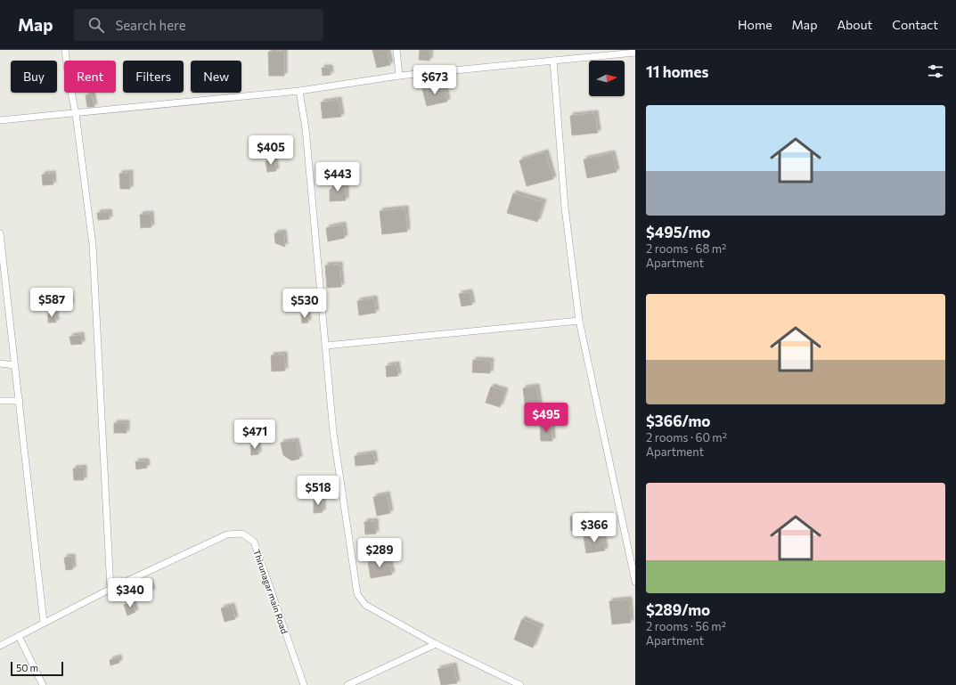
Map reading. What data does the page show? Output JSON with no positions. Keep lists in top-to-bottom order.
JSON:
{
  "streets": {
    "street": ["Thirunagar main Road"]
  },
  "scale_bar": "50 m",
  "north": "right",
  "page": {
    "header": "Map",
    "search": "Search here",
    "nav": [
      "Home",
      "Map",
      "About",
      "Contact"
    ],
    "heading": "11 homes",
    "chip": [
      "Buy",
      "Rent",
      "Filters",
      "New"
    ],
    "price": [
      "$673",
      "$405",
      "$443",
      "$587",
      "$530",
      "$495",
      "$471",
      "$518",
      "$366",
      "$289",
      "$340"
    ],
    "list": [
      {
        "name": "$495/mo",
        "note": "2 rooms · 68 m² · Apartment"
      },
      {
        "name": "$366/mo",
        "note": "2 rooms · 60 m² · Apartment"
      },
      {
        "name": "$289/mo",
        "note": "2 rooms · 56 m² · Apartment"
      }
    ],
    "scale": "50 m"
  }
}
